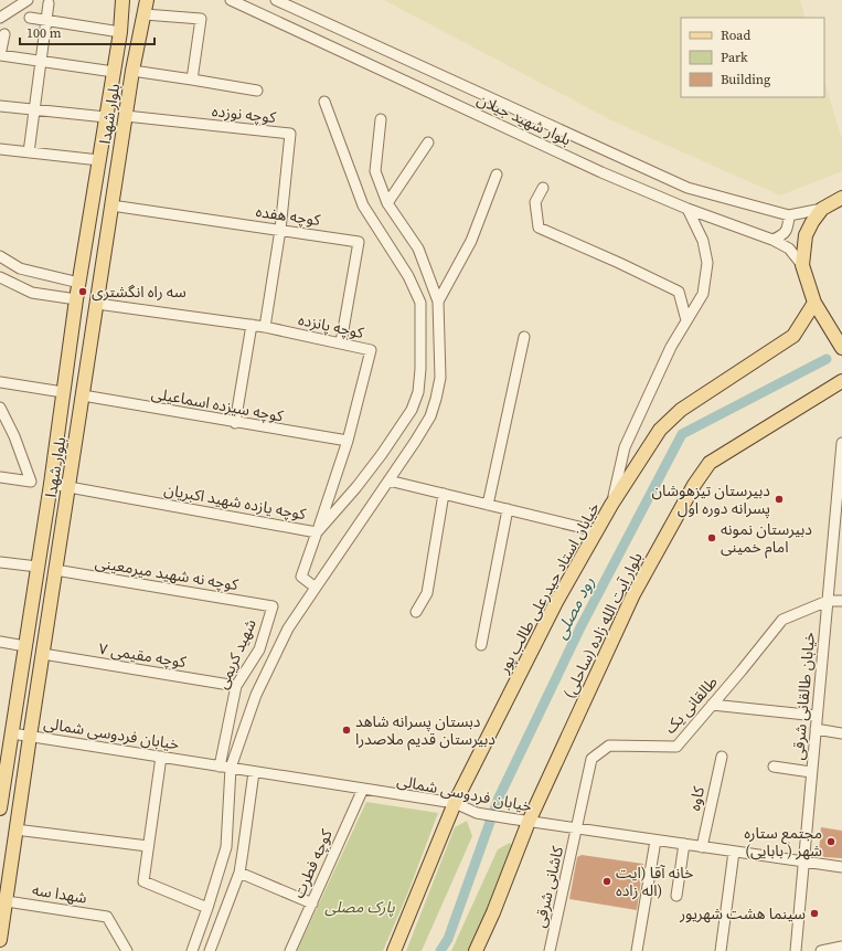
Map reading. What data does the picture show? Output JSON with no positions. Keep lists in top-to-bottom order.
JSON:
{
  "streets": {
    "main road": ["بلوار شهدا", "خیابان استاد حیدرعلی طالب پور", "بلوار آیت الله زاده (ساحلی)"],
    "street": [
      "کوچه نوزده",
      "بلوار شهید جیلان",
      "کوچه هفده",
      "کوچه پانزده",
      "کوچه سیزده اسماعیلی",
      "کوچه یازده شهید اکبریان",
      "کوچه نه شهید میرمعینی",
      "شهید کریمی",
      "کوچه مقیمی ۷",
      "خیابان طالقانی شرقی",
      "طالقانی یک",
      "خیابان فردوسی شمالی",
      "کاوه",
      "کوچه فطرت",
      "کاشانی شرقی",
      "شهدا سه"
    ]
  },
  "crossings": [
    ["بلوار شهدا", "کوچه نوزده"],
    ["بلوار شهدا", "کوچه هفده"],
    ["بلوار شهدا", "کوچه پانزده"],
    ["بلوار شهدا", "کوچه سیزده اسماعیلی"],
    ["بلوار شهدا", "کوچه یازده شهید اکبریان"],
    ["بلوار شهدا", "کوچه نه شهید میرمعینی"],
    ["بلوار شهدا", "کوچه مقیمی ۷"],
    ["بلوار شهدا", "خیابان فردوسی شمالی"],
    ["بلوار شهدا", "شهدا سه"],
    ["کوچه نوزده", "کوچه هفده"],
    ["کوچه هفده", "کوچه پانزده"],
    ["کوچه پانزده", "کوچه سیزده اسماعیلی"],
    ["کوچه پانزده", "کوچه یازده شهید اکبریان"],
    ["کوچه نه شهید میرمعینی", "شهید کریمی"],
    ["خیابان استاد حیدرعلی طالب پور", "خیابان فردوسی شمالی"],
    ["بلوار آیت الله زاده (ساحلی)", "خیابان فردوسی شمالی"],
    ["شهید کریمی", "کوچه مقیمی ۷"],
    ["شهید کریمی", "خیابان فردوسی شمالی"],
    ["خیابان طالقانی شرقی", "طالقانی یک"],
    ["خیابان طالقانی شرقی", "خیابان فردوسی شمالی"],
    ["طالقانی یک", "خیابان فردوسی شمالی"],
    ["طالقانی یک", "کاشانی شرقی"],
    ["خیابان فردوسی شمالی", "کاوه"],
    ["خیابان فردوسی شمالی", "کوچه فطرت"],
    ["خیابان فردوسی شمالی", "کاشانی شرقی"]
  ],
  "water": ["رود مصلی"],
  "parks": ["پارک مصلی"],
  "places": [
    "سه راه انگشتری",
    "دبیرستان تیزهوشان پسرانه دوره اول",
    "دبیرستان نمونه امام خمینی",
    "دبستان پسرانه شاهد دبیرستان قدیم ملاصدرا",
    "مجتمع ستاره شهر ( بابایی)",
    "خانه آقا (ایت اله زاده)",
    "سینما هشت شهریور"
  ],
  "legend": ["Road", "Park", "Building"],
  "scale_bar": "100 m"
}
